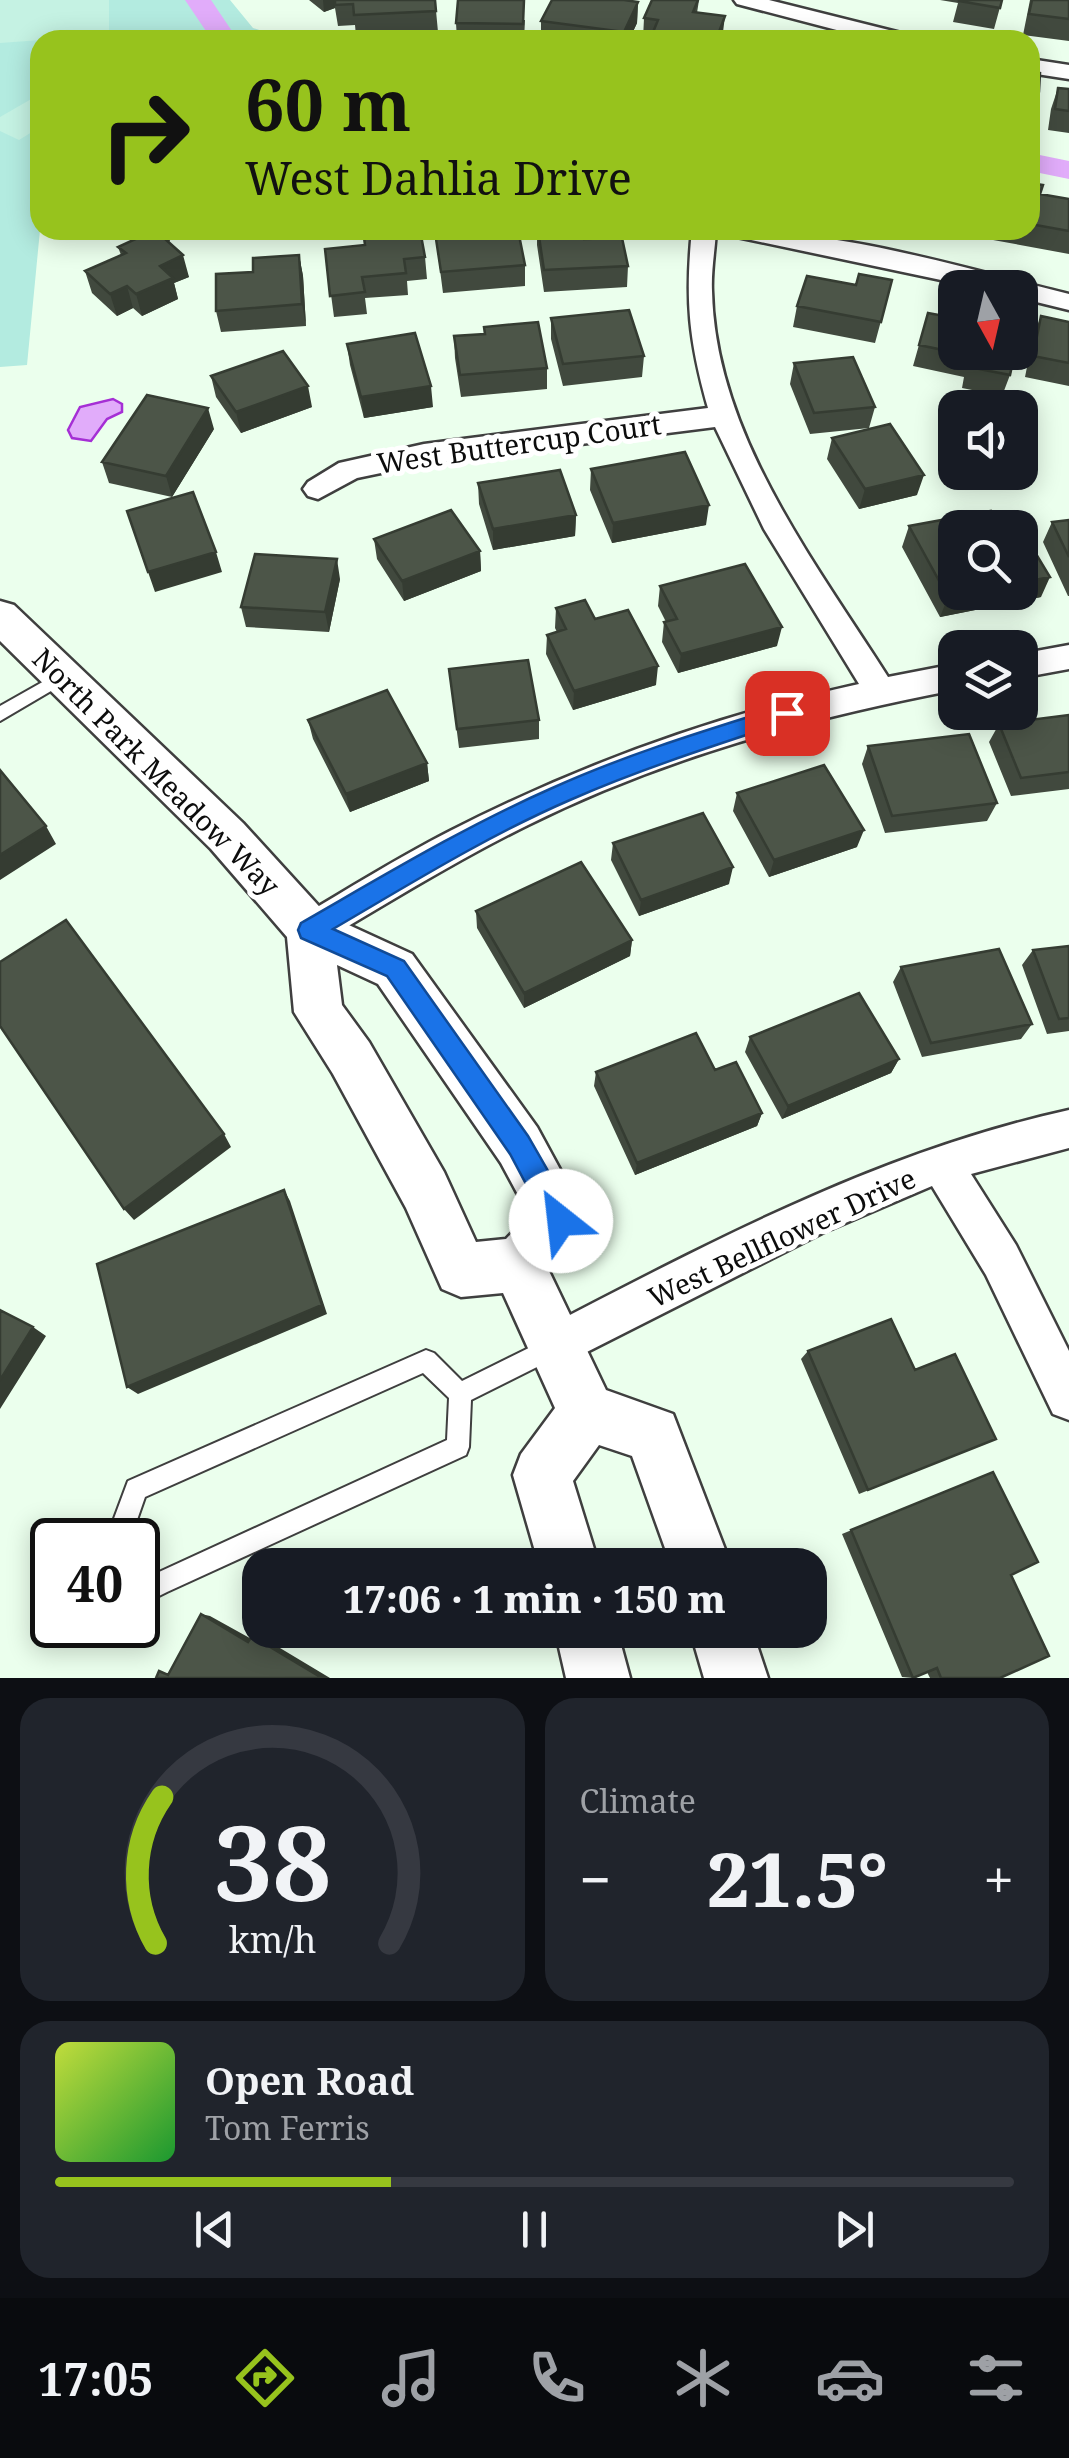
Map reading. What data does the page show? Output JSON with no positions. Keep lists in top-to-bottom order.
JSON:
{
  "streets": {
    "street": ["West Buttercup Court", "North Park Meadow Way", "West Bellflower Drive"]
  },
  "north": "bottom",
  "page": {
    "turn": ["60 m", "West Dahlia Drive"],
    "limit": "40",
    "trip": "17:06 · 1 min · 150 m",
    "tile": "Climate",
    "heat": ["−", "21.5°", "+"],
    "song": ["Open Road", "Tom Ferris"],
    "tabs": "17:05",
    "gauge": ["38", "km/h"]
  }
}
